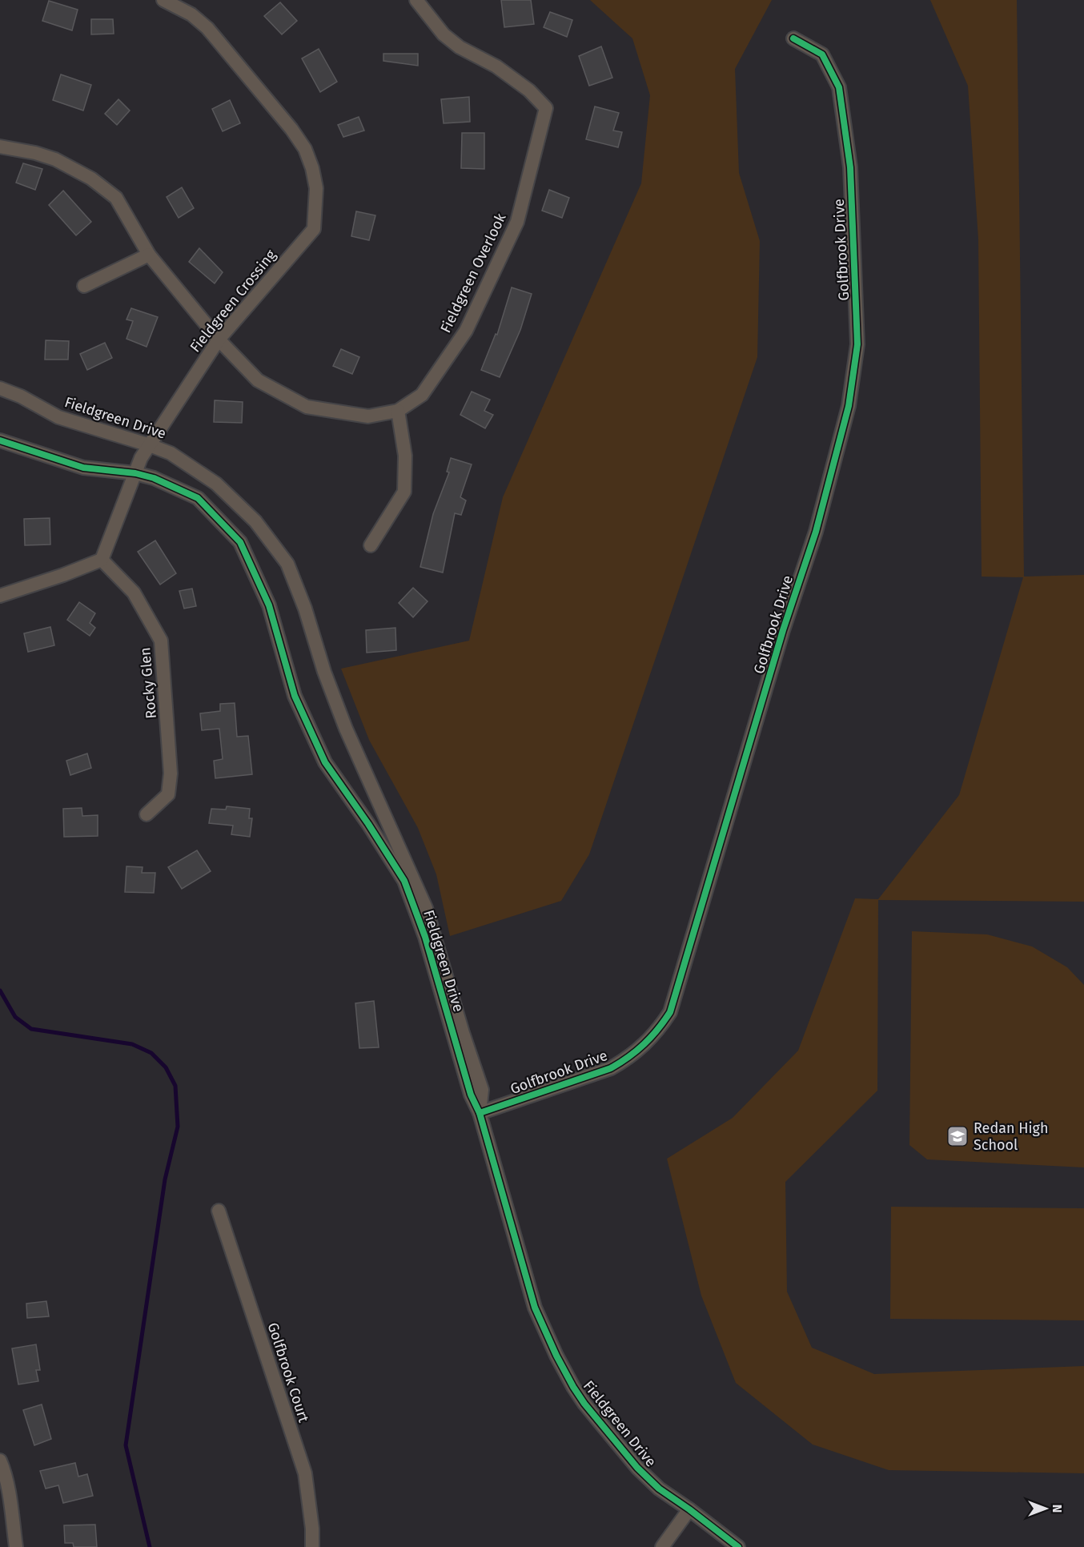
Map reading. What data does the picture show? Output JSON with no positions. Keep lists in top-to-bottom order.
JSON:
{
  "streets": {
    "street": [
      "Golfbrook Drive",
      "Fieldgreen Overlook",
      "Fieldgreen Crossing",
      "Fieldgreen Drive",
      "Rocky Glen",
      "Golfbrook Court"
    ]
  },
  "crossings": [
    ["Golfbrook Drive", "Fieldgreen Drive"],
    ["Fieldgreen Overlook", "Fieldgreen Crossing"],
    ["Fieldgreen Crossing", "Fieldgreen Drive"],
    ["Fieldgreen Crossing", "Rocky Glen"]
  ],
  "places": {
    "school or university": ["Redan High School"]
  },
  "north": "right"
}
